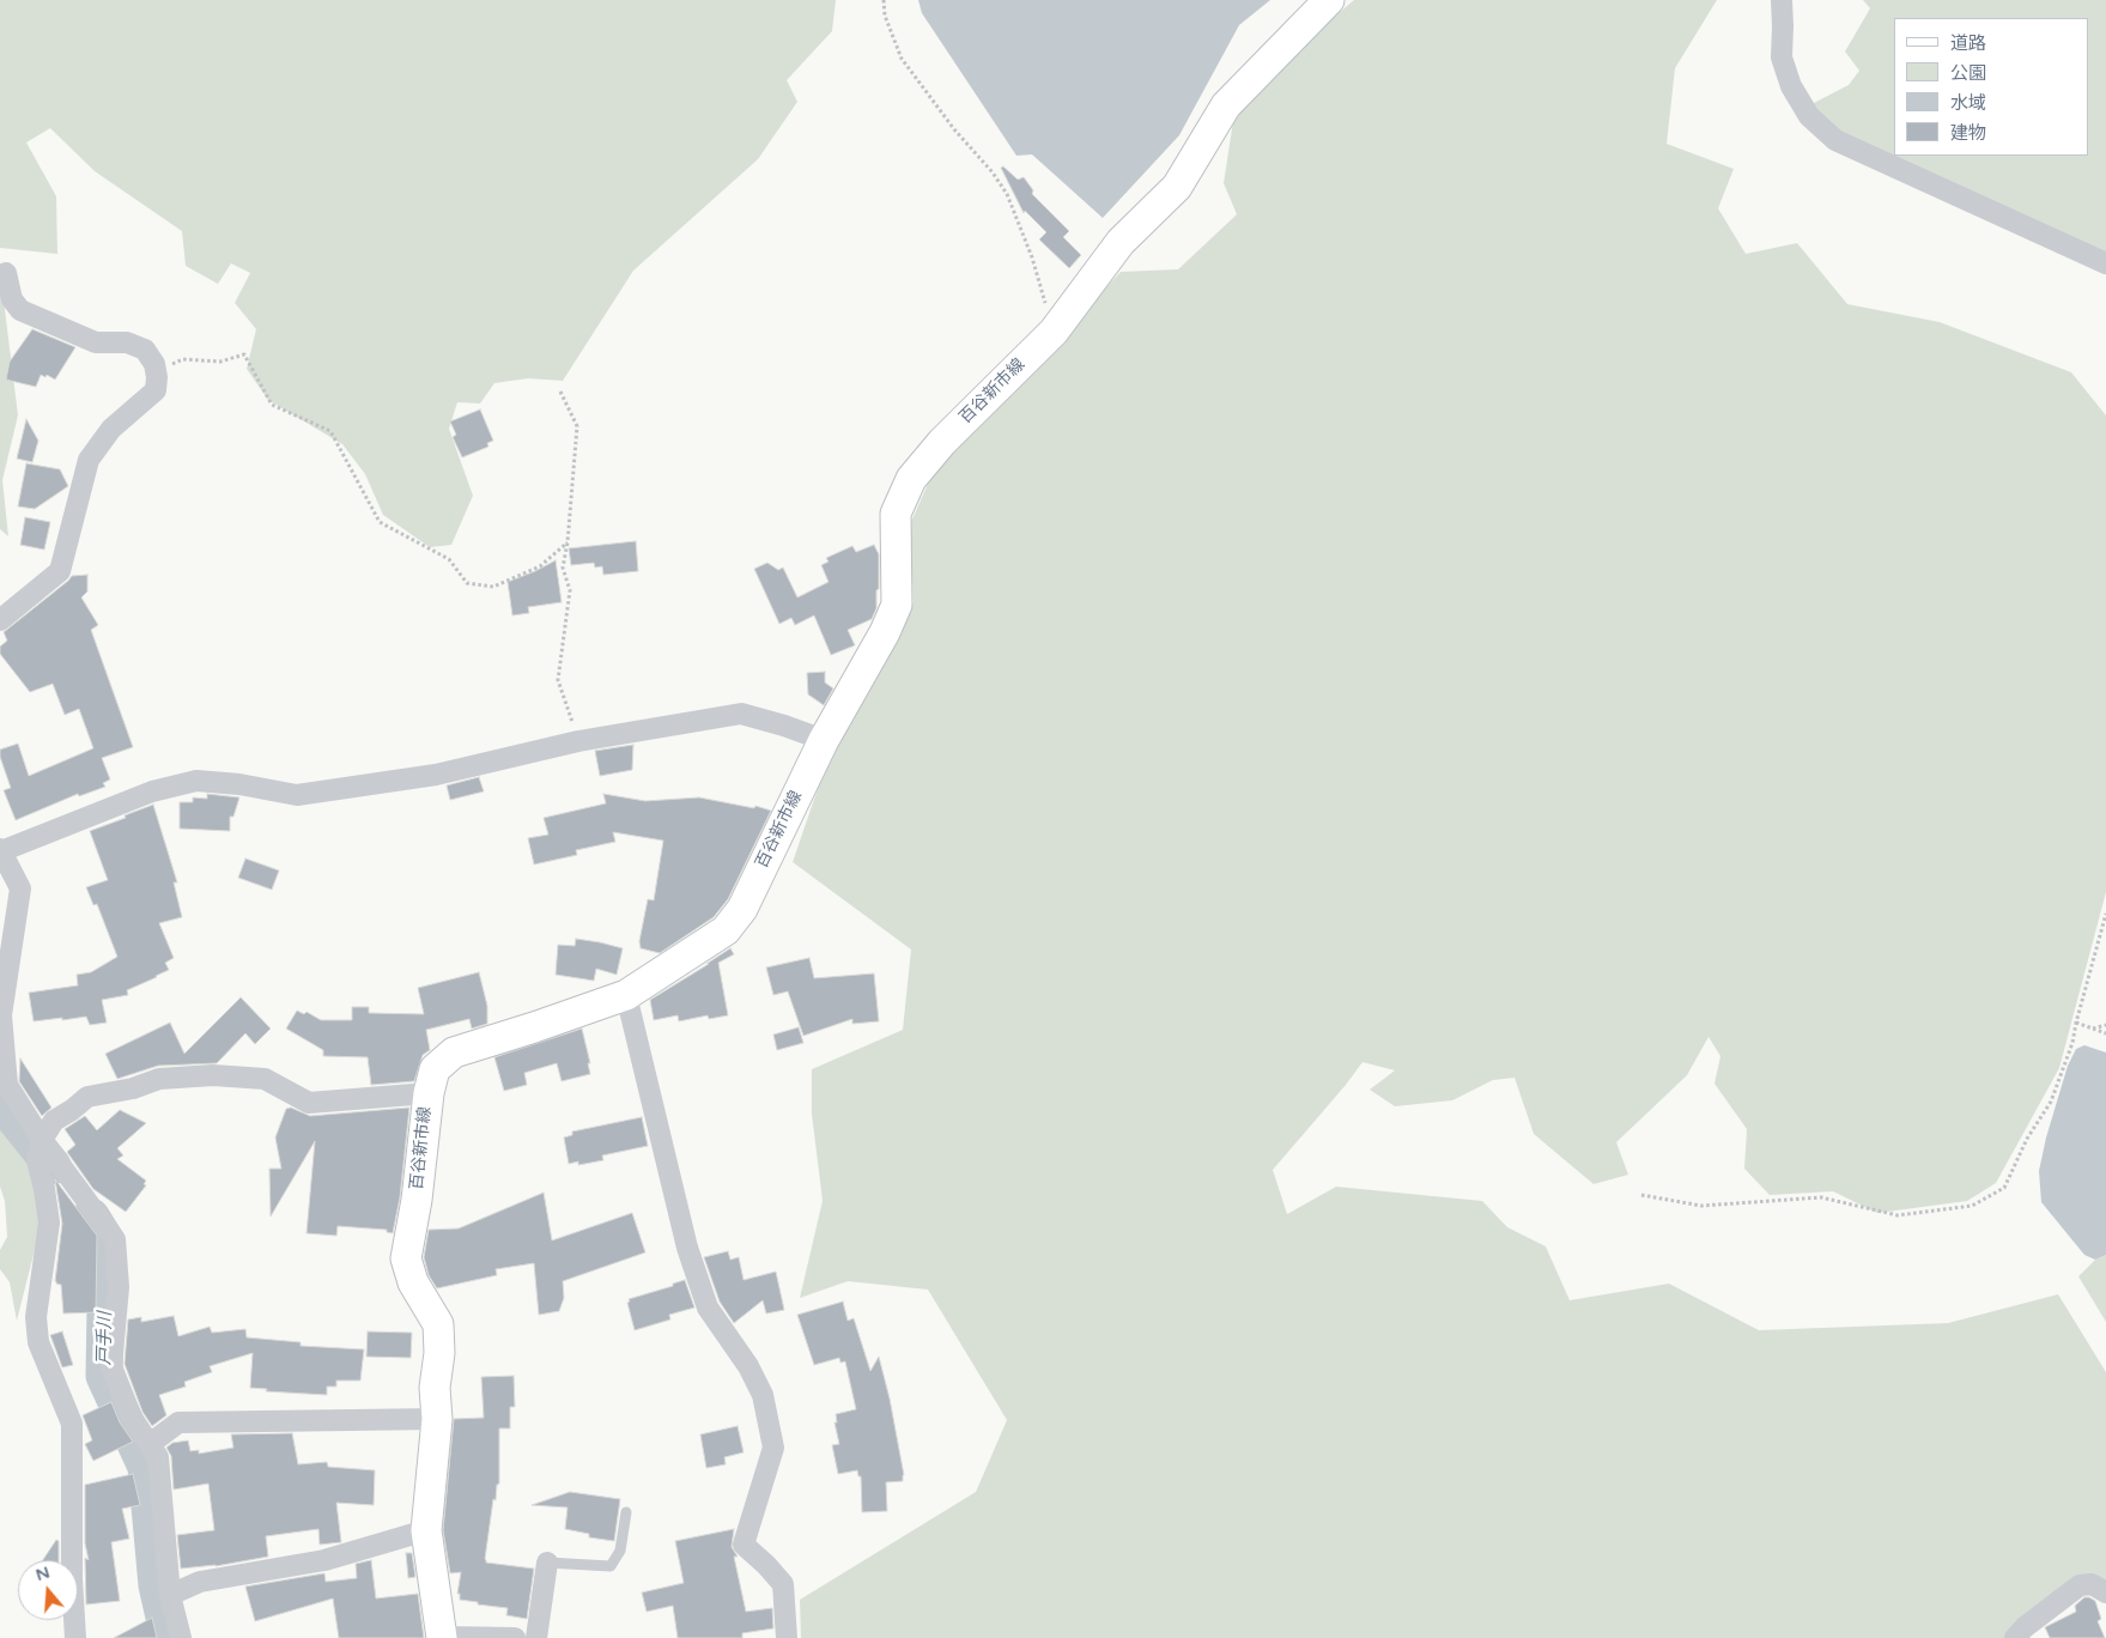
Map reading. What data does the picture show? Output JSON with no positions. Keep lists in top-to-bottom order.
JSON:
{
  "streets": {
    "main road": ["百谷新市線"]
  },
  "water": ["戸手川"],
  "legend": [
    "道路",
    "公園",
    "水域",
    "建物"
  ],
  "north": "top"
}
